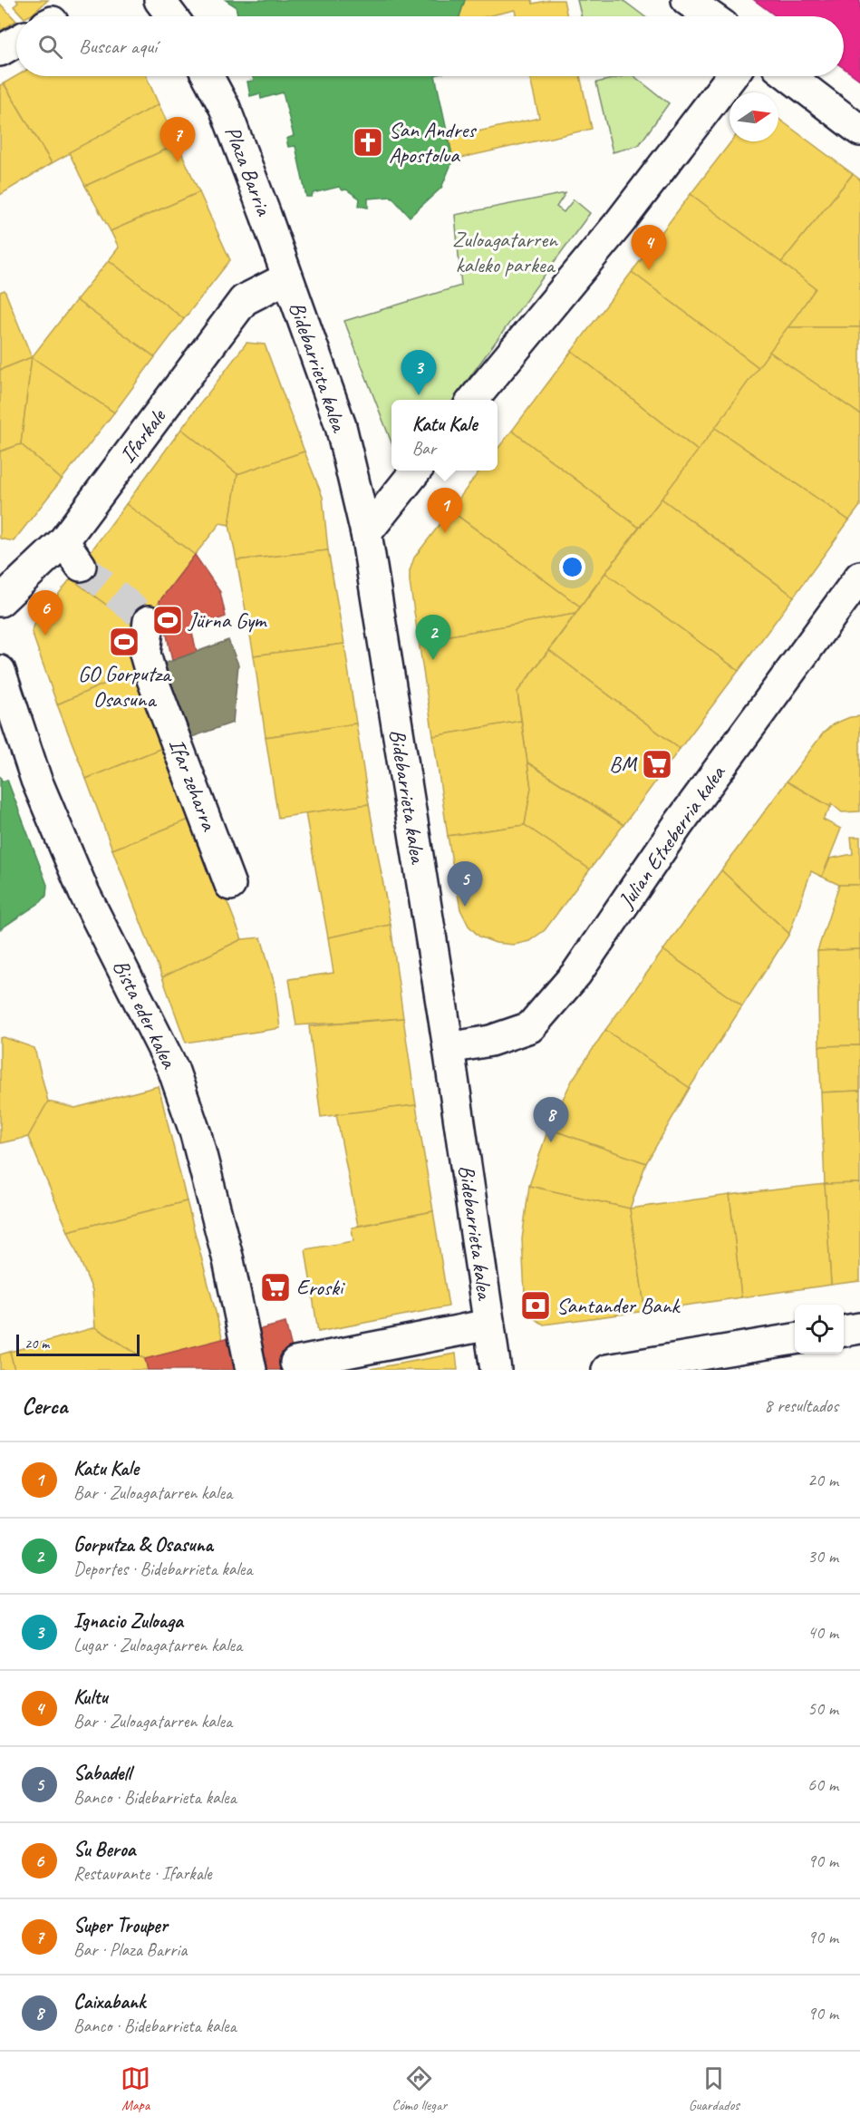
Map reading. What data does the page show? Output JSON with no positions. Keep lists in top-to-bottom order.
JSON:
{
  "streets": {
    "street": [
      "Plaza Barria",
      "Bidebarrieta kalea",
      "Ifarkale",
      "Ifar zeharra",
      "Julian Etxeberria kalea",
      "Bista eder kalea"
    ]
  },
  "crossings": [
    ["Plaza Barria", "Bidebarrieta kalea"],
    ["Plaza Barria", "Ifarkale"],
    ["Bidebarrieta kalea", "Ifarkale"],
    ["Bidebarrieta kalea", "Julian Etxeberria kalea"]
  ],
  "parks": ["Zuloagatarren kaleko parkea"],
  "places": {
    "church": ["San Andres Apostolua"],
    "sports": ["Jürna Gym", "GO Gorputza Osasuna"],
    "supermarket": ["BM", "Eroski"],
    "bank": ["Santander Bank"]
  },
  "scale_bar": "20 m",
  "north": "right",
  "page": {
    "search": "Buscar aquí",
    "pins": [
      "7",
      "4",
      "3",
      "1",
      "6",
      "2",
      "5",
      "8"
    ],
    "popup": ["Katu Kale", "Bar"],
    "scale": "20 m",
    "heading": ["Cerca", "8 resultados"],
    "list": [
      {
        "mark": "1",
        "name": "Katu Kale",
        "note": "Bar · Zuloagatarren kalea",
        "value": "20 m"
      },
      {
        "mark": "2",
        "name": "Gorputza & Osasuna",
        "note": "Deportes · Bidebarrieta kalea",
        "value": "30 m"
      },
      {
        "mark": "3",
        "name": "Ignacio Zuloaga",
        "note": "Lugar · Zuloagatarren kalea",
        "value": "40 m"
      },
      {
        "mark": "4",
        "name": "Kultu",
        "note": "Bar · Zuloagatarren kalea",
        "value": "50 m"
      },
      {
        "mark": "5",
        "name": "Sabadell",
        "note": "Banco · Bidebarrieta kalea",
        "value": "60 m"
      },
      {
        "mark": "6",
        "name": "Su Beroa",
        "note": "Restaurante · Ifarkale",
        "value": "90 m"
      },
      {
        "mark": "7",
        "name": "Super Trouper",
        "note": "Bar · Plaza Barria",
        "value": "90 m"
      },
      {
        "mark": "8",
        "name": "Caixabank",
        "note": "Banco · Bidebarrieta kalea",
        "value": "90 m"
      }
    ],
    "nav": ["Mapa", "Cómo llegar", "Guardados"]
  }
}
